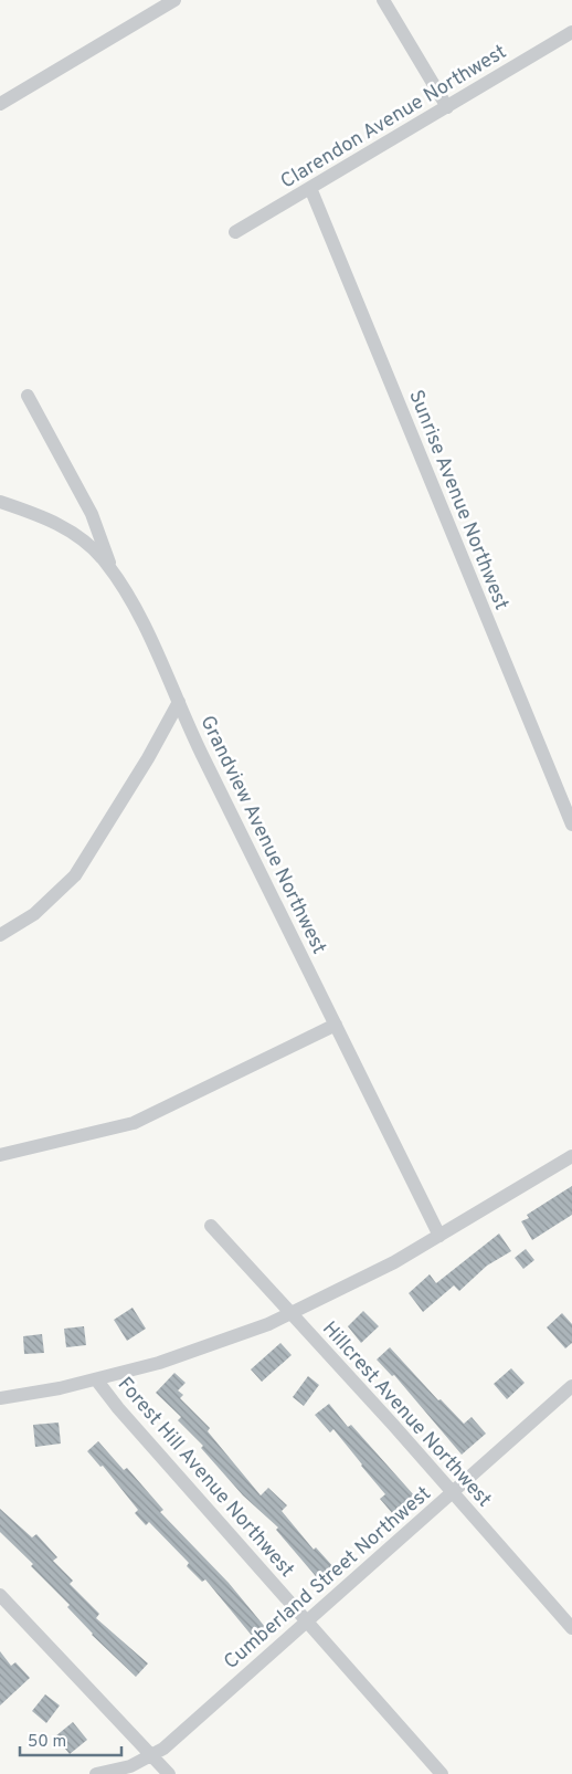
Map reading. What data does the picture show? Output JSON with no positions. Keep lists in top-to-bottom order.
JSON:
{
  "streets": {
    "street": [
      "Clarendon Avenue Northwest",
      "Sunrise Avenue Northwest",
      "Grandview Avenue Northwest",
      "Hillcrest Avenue Northwest",
      "Forest Hill Avenue Northwest",
      "Cumberland Street Northwest"
    ]
  },
  "crossings": [
    ["Clarendon Avenue Northwest", "Sunrise Avenue Northwest"],
    ["Hillcrest Avenue Northwest", "Cumberland Street Northwest"],
    ["Forest Hill Avenue Northwest", "Cumberland Street Northwest"]
  ],
  "scale_bar": "50 m"
}
